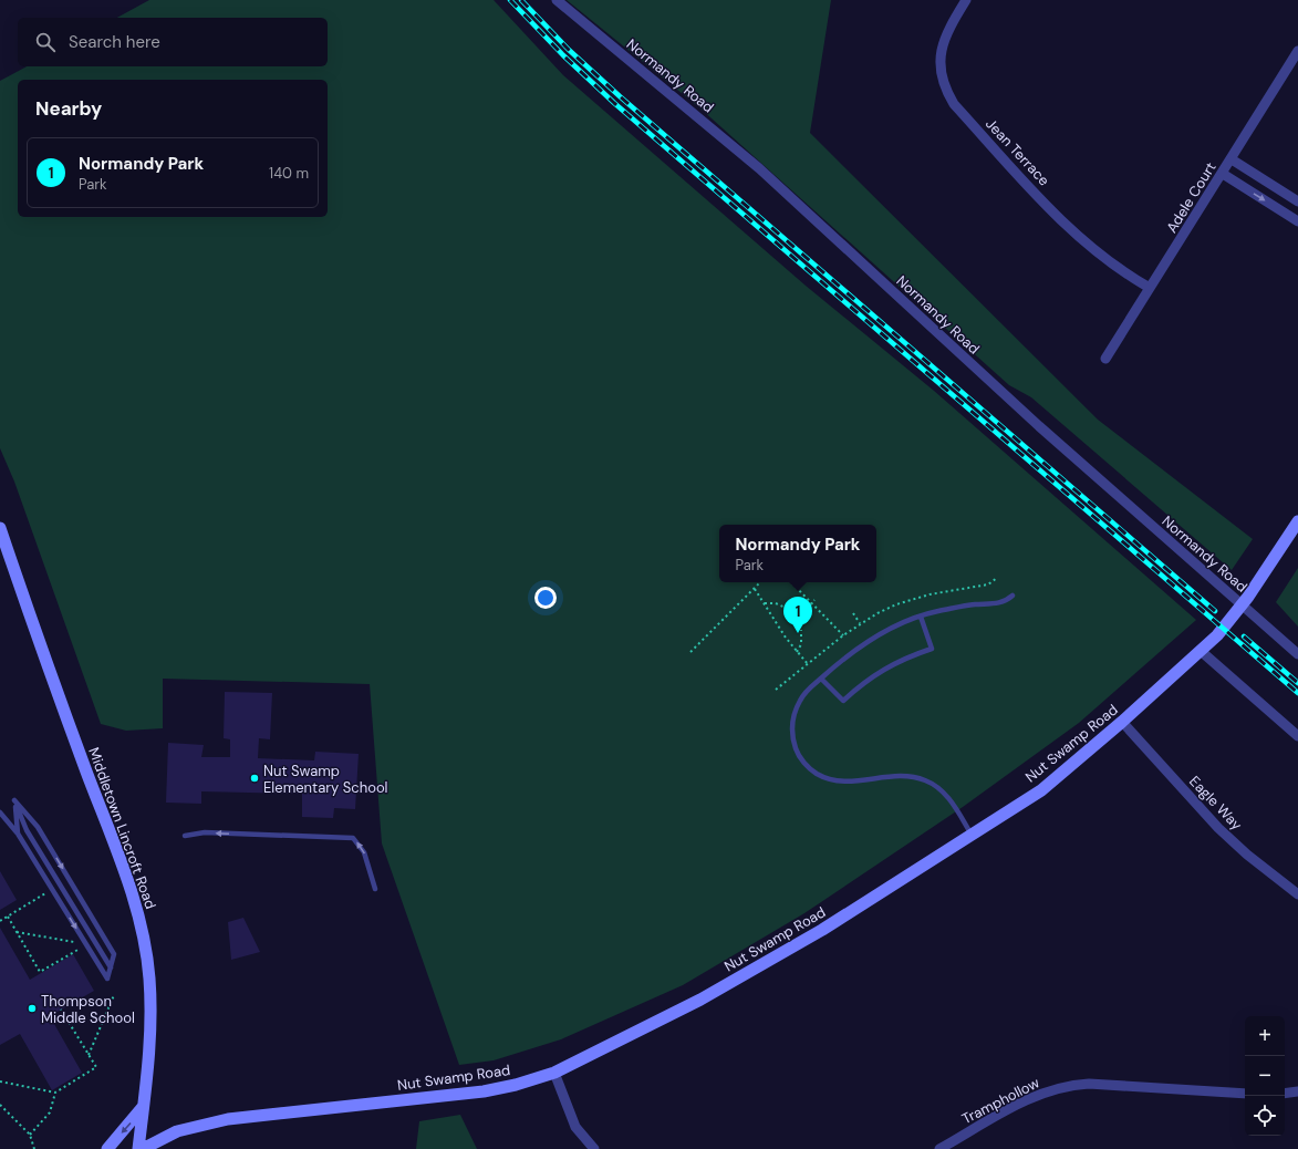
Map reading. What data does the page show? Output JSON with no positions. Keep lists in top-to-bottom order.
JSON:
{
  "streets": {
    "main road": ["Nut Swamp Road", "Middletown Lincroft Road"],
    "street": [
      "Normandy Road",
      "Jean Terrace",
      "Adele Court",
      "Eagle Way",
      "Tramphollow"
    ]
  },
  "crossings": [
    ["Normandy Road", "Nut Swamp Road"],
    ["Jean Terrace", "Adele Court"],
    ["Nut Swamp Road", "Eagle Way"]
  ],
  "places": ["Nut Swamp Elementary School", "Thompson Middle School"],
  "page": {
    "search": "Search here",
    "heading": "Nearby",
    "list": [
      {
        "mark": "1",
        "name": "Normandy Park",
        "note": "Park",
        "value": "140 m"
      }
    ],
    "popup": ["Normandy Park", "Park"],
    "pins": "1",
    "map_buttons": ["+", "−"]
  }
}
